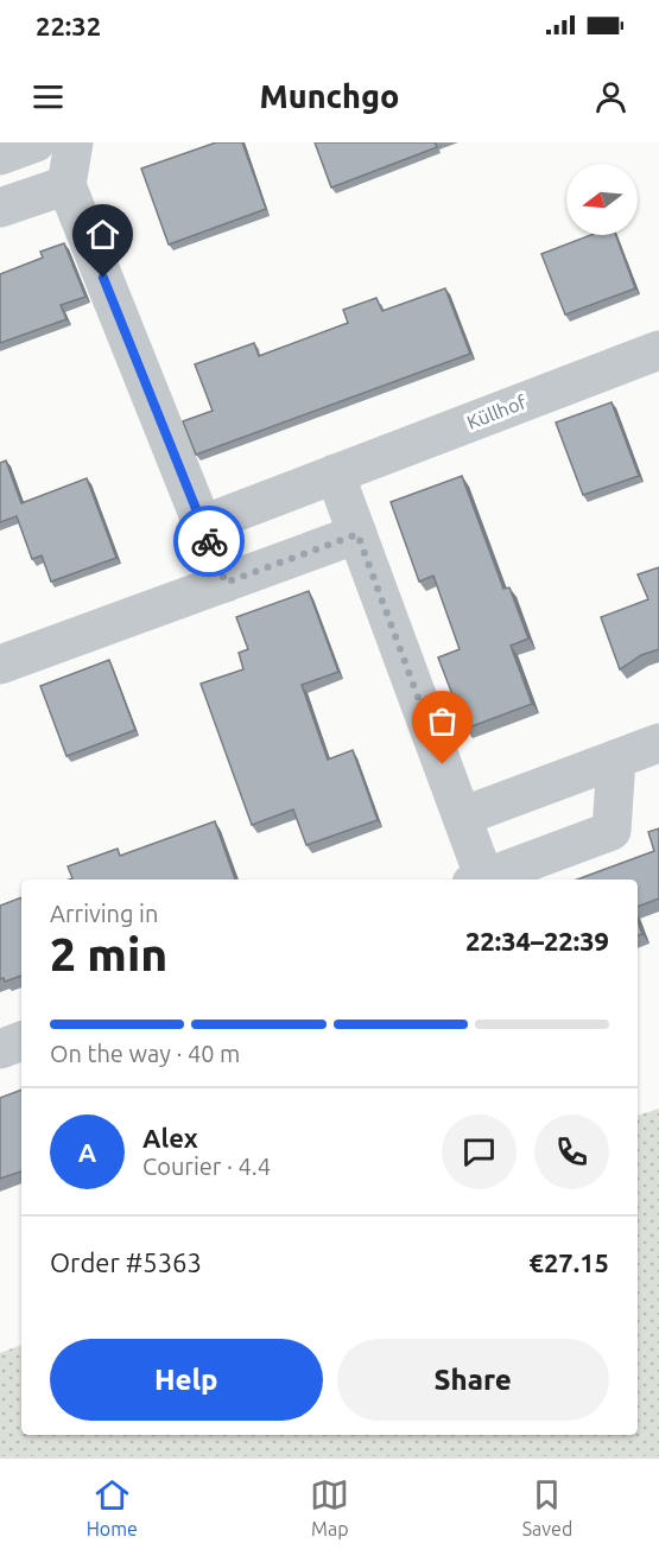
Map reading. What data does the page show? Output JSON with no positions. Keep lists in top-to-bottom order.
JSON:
{
  "streets": {
    "street": ["Küllhof"]
  },
  "north": "left",
  "page": {
    "status": "22:32",
    "header": "Munchgo",
    "heading": ["2 min", "Arriving in", "22:34–22:39"],
    "panel": [
      "Alex",
      "Courier · 4.4",
      "Order #5363",
      "€27.15"
    ],
    "bar": "On the way · 40 m",
    "round": "A",
    "buttons": ["Help", "Share"],
    "tabs": ["Home", "Map", "Saved"]
  }
}
